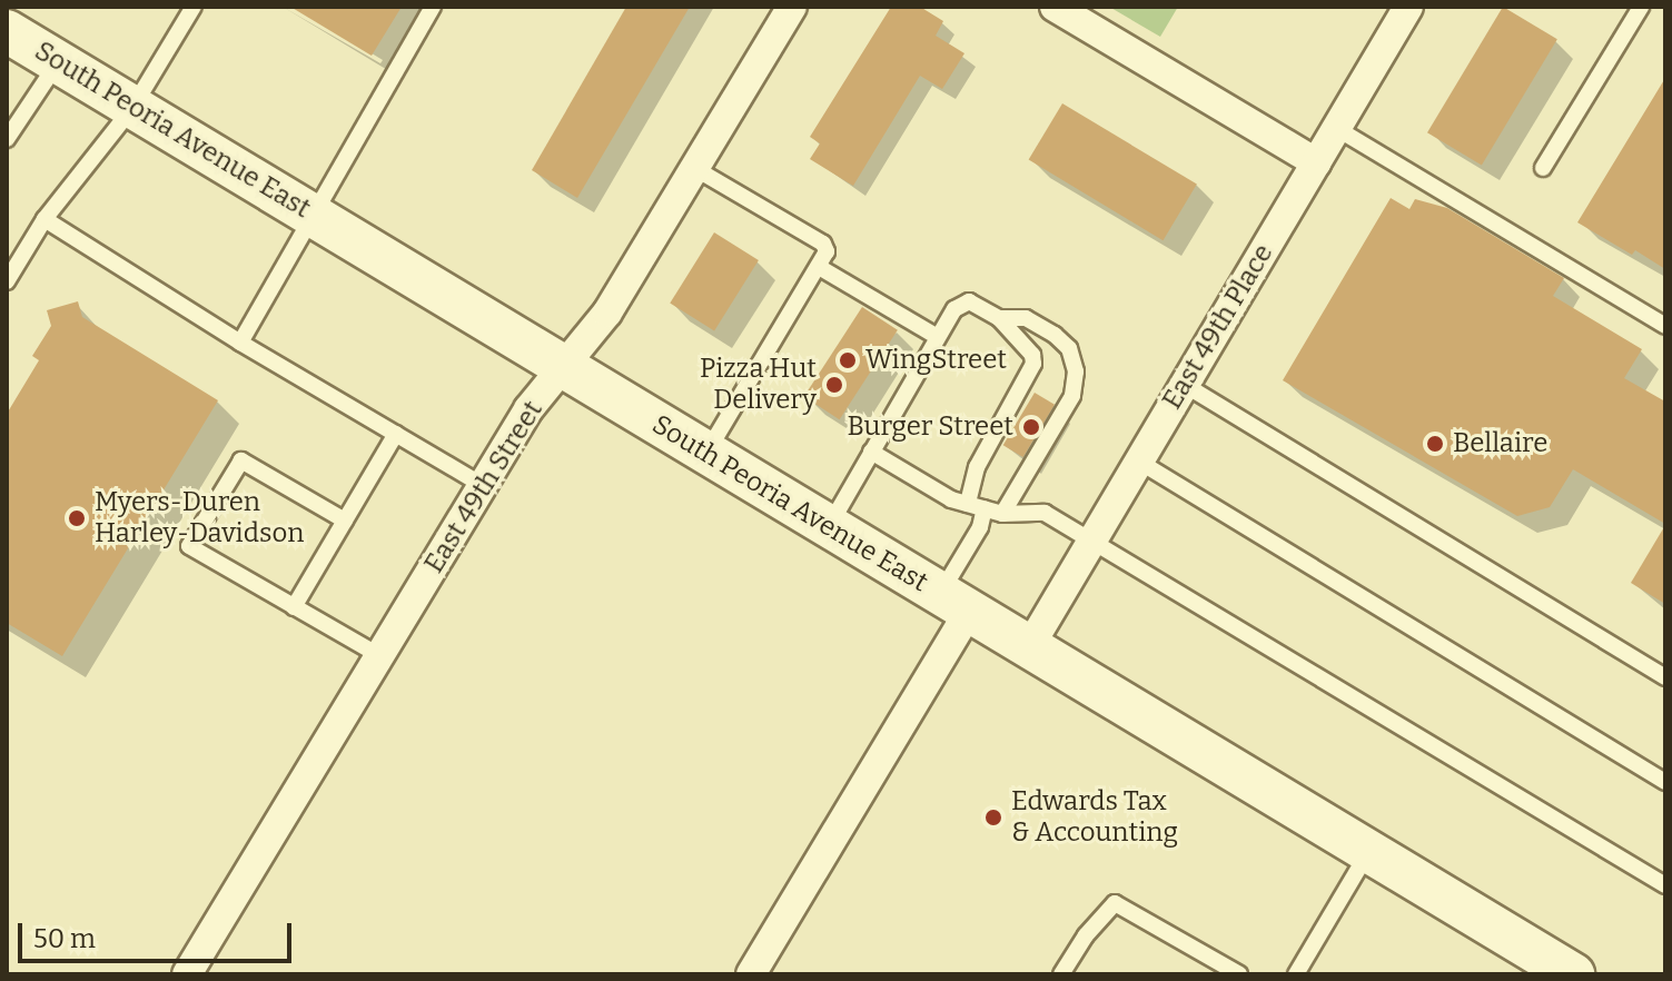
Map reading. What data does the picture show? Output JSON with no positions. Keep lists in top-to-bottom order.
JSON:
{
  "streets": {
    "main road": ["South Peoria Avenue East"],
    "street": ["East 49th Place", "East 49th Street"]
  },
  "crossings": [
    ["South Peoria Avenue East", "East 49th Place"],
    ["South Peoria Avenue East", "East 49th Street"]
  ],
  "places": [
    "WingStreet",
    "Pizza Hut Delivery",
    "Burger Street",
    "Bellaire",
    "Myers-Duren Harley-Davidson",
    "Edwards Tax & Accounting"
  ],
  "scale_bar": "50 m"
}
